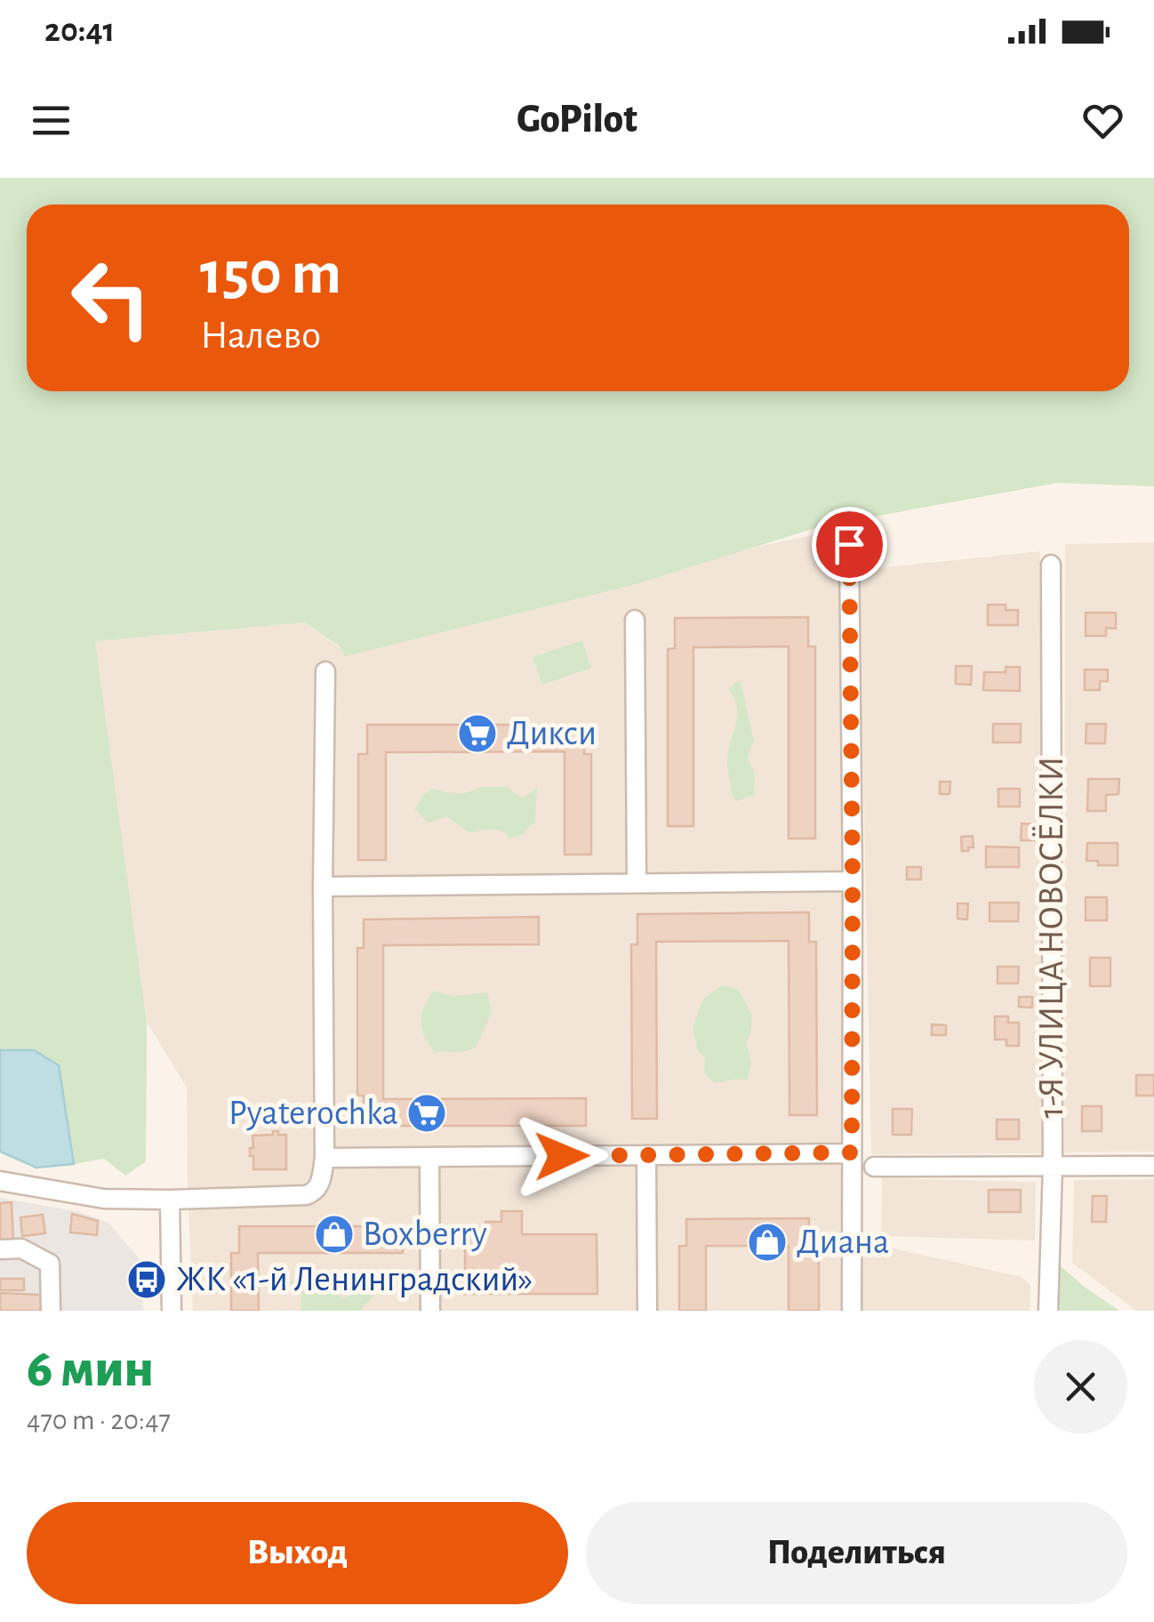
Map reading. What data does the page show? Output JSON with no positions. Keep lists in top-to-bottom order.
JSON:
{
  "streets": {
    "street": ["1-Я УЛИЦА НОВОСЁЛКИ"]
  },
  "places": {
    "supermarket": ["Дикси", "Pyaterochka"],
    "shop": ["Boxberry", "Диана"],
    "bus stop": ["ЖК «1-й Ленинградский»"]
  },
  "page": {
    "status": "20:41",
    "header": "GoPilot",
    "turn": ["150 m", "Налево"],
    "heading": ["6 мин", "470 m · 20:47"],
    "buttons": ["Выход", "Поделиться"]
  }
}
